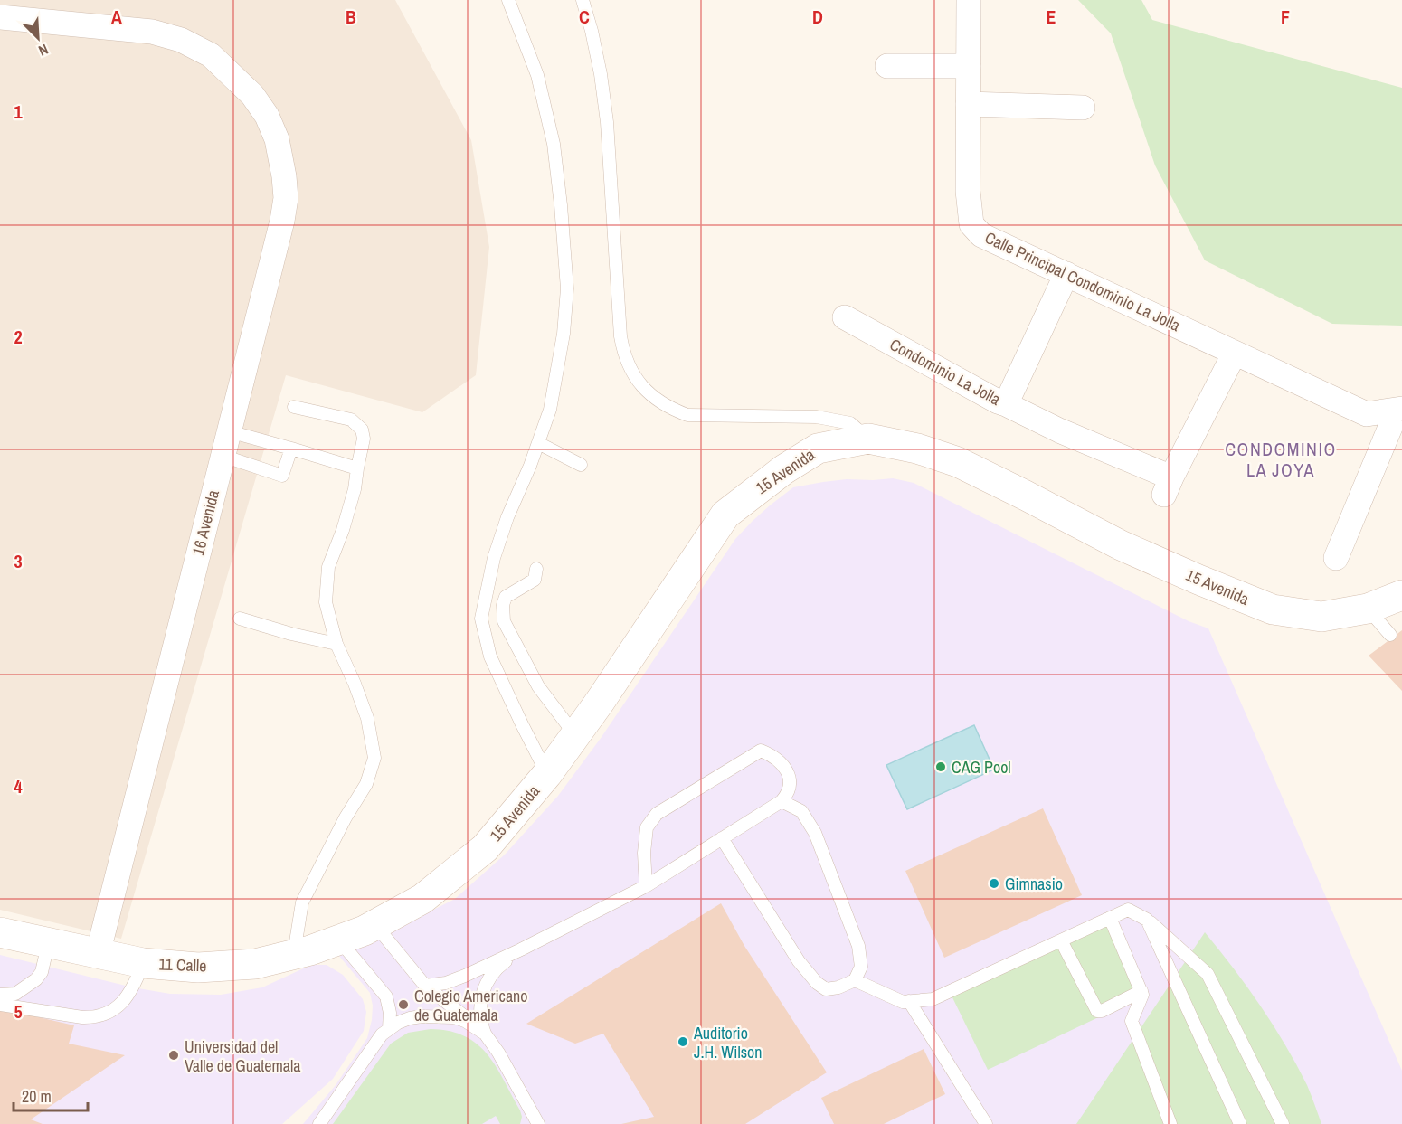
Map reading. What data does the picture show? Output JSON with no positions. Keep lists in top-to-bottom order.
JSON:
{
  "streets": {
    "street": [
      "Calle Principal Condominio La Jolla",
      "Condominio La Jolla",
      "15 Avenida",
      "16 Avenida",
      "11 Calle"
    ]
  },
  "crossings": [
    ["Calle Principal Condominio La Jolla", "Condominio La Jolla"],
    ["15 Avenida", "11 Calle"],
    ["16 Avenida", "11 Calle"]
  ],
  "districts": ["CONDOMINIO LA JOYA"],
  "places": [
    "CAG Pool",
    "Gimnasio",
    "Colegio Americano de Guatemala",
    "Auditorio J.H. Wilson",
    "Universidad del Valle de Guatemala"
  ],
  "scale_bar": "20 m",
  "north": "bottom right",
  "grid": {
    "columns": [
      "A",
      "B",
      "C",
      "D",
      "E",
      "F"
    ],
    "rows": [
      "1",
      "2",
      "3",
      "4",
      "5"
    ]
  }
}
